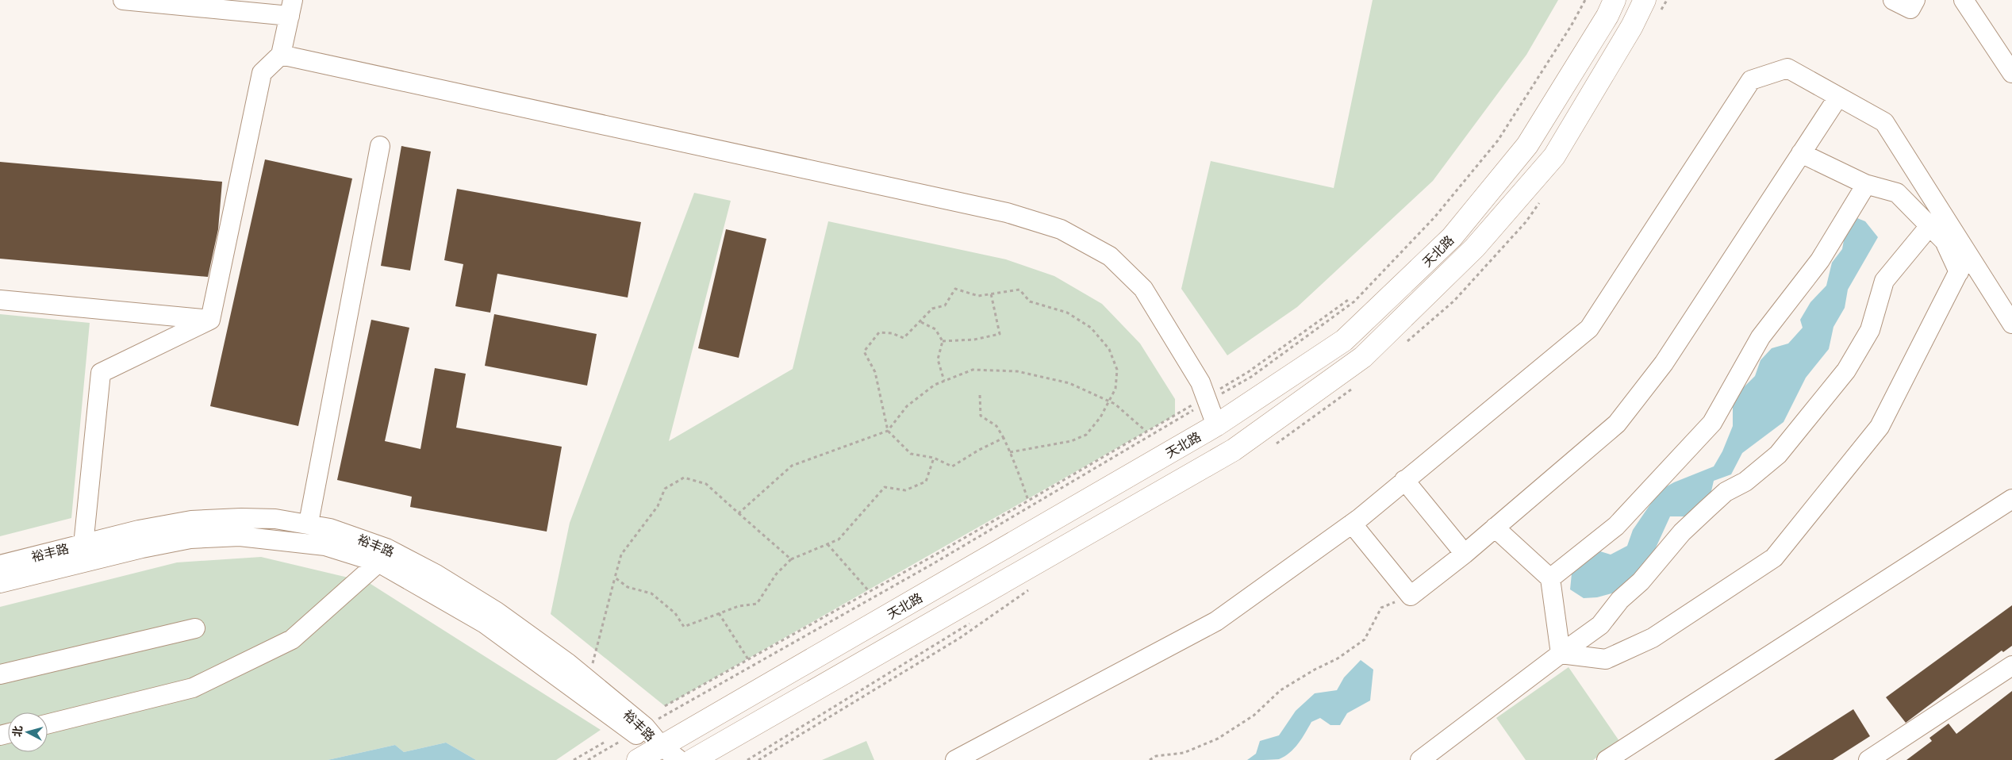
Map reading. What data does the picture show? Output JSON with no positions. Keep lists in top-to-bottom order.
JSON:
{
  "streets": {
    "main road": ["天北路"],
    "street": ["裕丰路"]
  },
  "crossings": [
    ["天北路", "裕丰路"]
  ],
  "north": "left"
}
